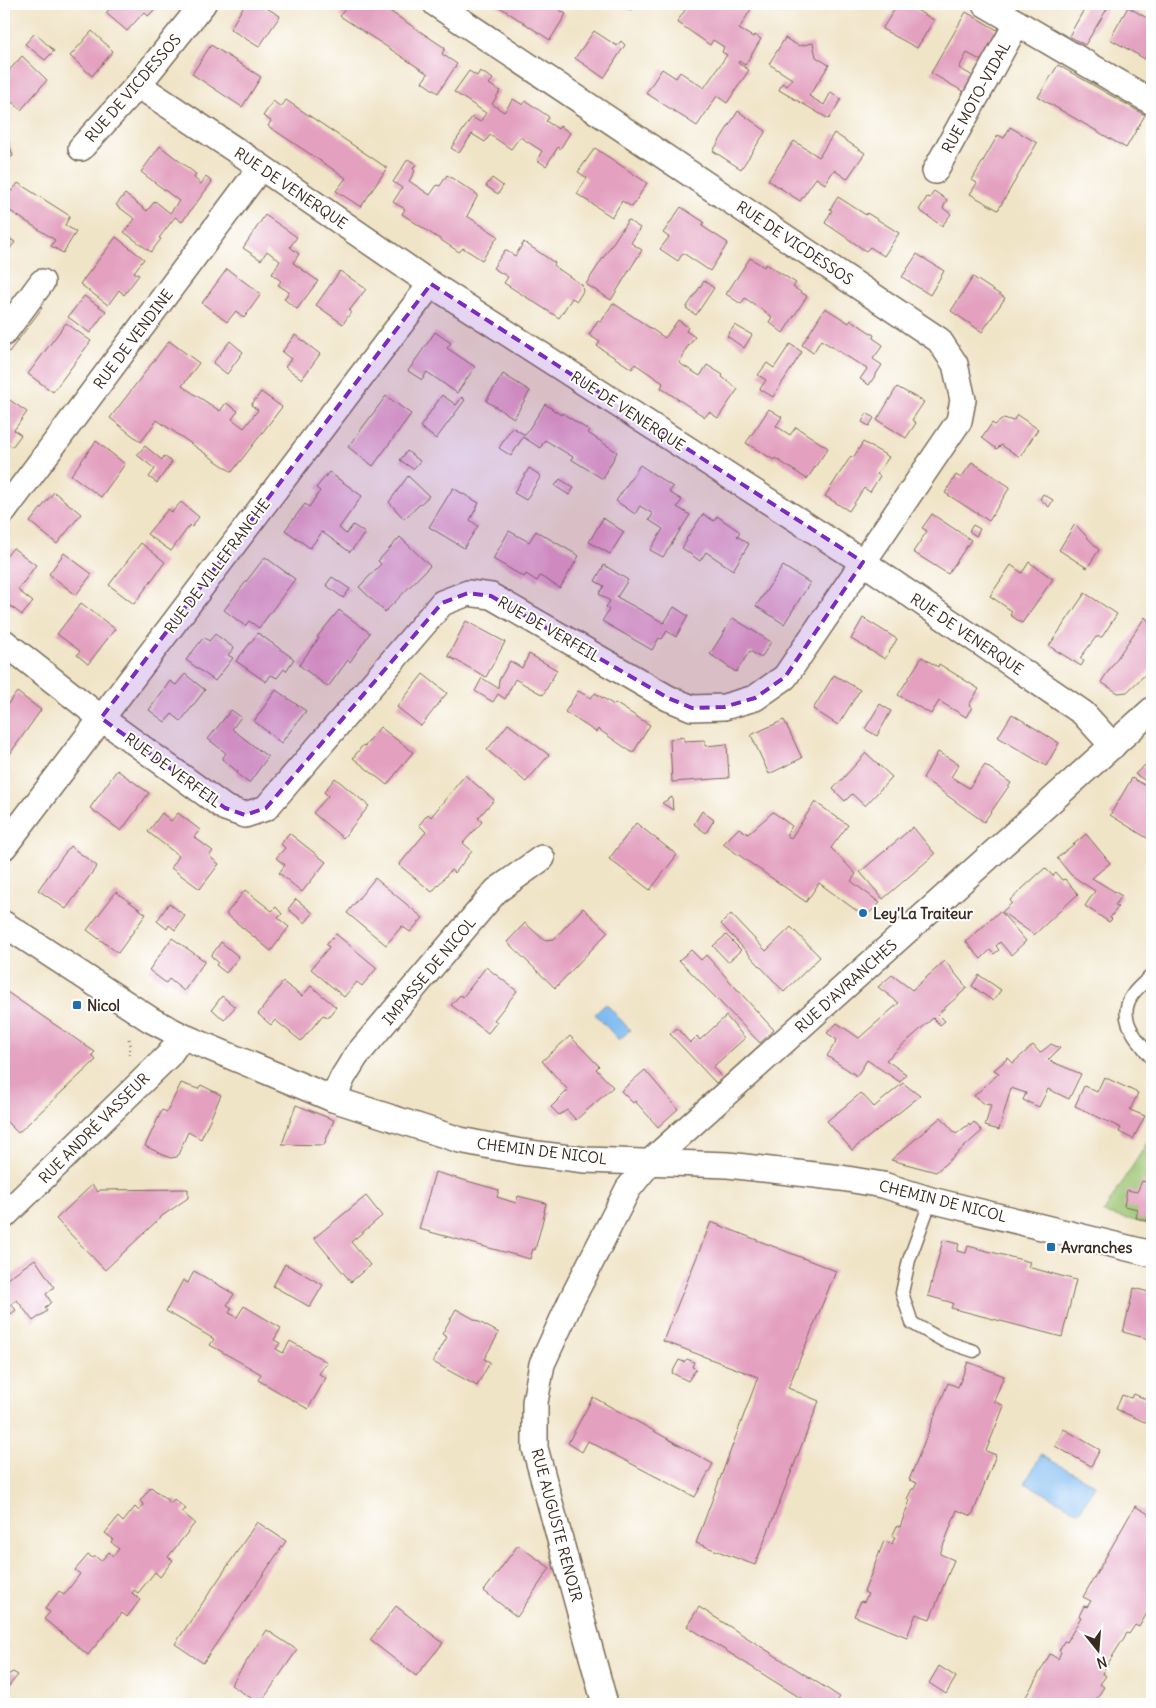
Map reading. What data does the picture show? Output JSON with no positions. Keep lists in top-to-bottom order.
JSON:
{
  "streets": {
    "street": [
      "RUE DE VICDESSOS",
      "RUE MOTO-VIDAL",
      "RUE DE VENERQUE",
      "RUE DE VENDINE",
      "RUE DE VILLEFRANCHE",
      "RUE DE VERFEIL",
      "IMPASSE DE NICOL",
      "RUE D'AVRANCHES",
      "RUE ANDRÉ VASSEUR",
      "CHEMIN DE NICOL",
      "RUE AUGUSTE RENOIR"
    ]
  },
  "crossings": [
    ["RUE DE VICDESSOS", "RUE DE VENERQUE"],
    ["RUE DE VICDESSOS", "RUE DE VERFEIL"],
    ["RUE DE VENERQUE", "RUE DE VENDINE"],
    ["RUE DE VENERQUE", "RUE DE VILLEFRANCHE"],
    ["RUE DE VENERQUE", "RUE DE VERFEIL"],
    ["RUE DE VENERQUE", "RUE D'AVRANCHES"],
    ["RUE DE VILLEFRANCHE", "RUE DE VERFEIL"],
    ["IMPASSE DE NICOL", "CHEMIN DE NICOL"],
    ["RUE D'AVRANCHES", "CHEMIN DE NICOL"],
    ["RUE D'AVRANCHES", "RUE AUGUSTE RENOIR"],
    ["RUE ANDRÉ VASSEUR", "CHEMIN DE NICOL"],
    ["CHEMIN DE NICOL", "RUE AUGUSTE RENOIR"]
  ],
  "places": {
    "other": ["Ley'La Traiteur"],
    "transit": ["Nicol", "Avranches"]
  },
  "north": "bottom"
}
